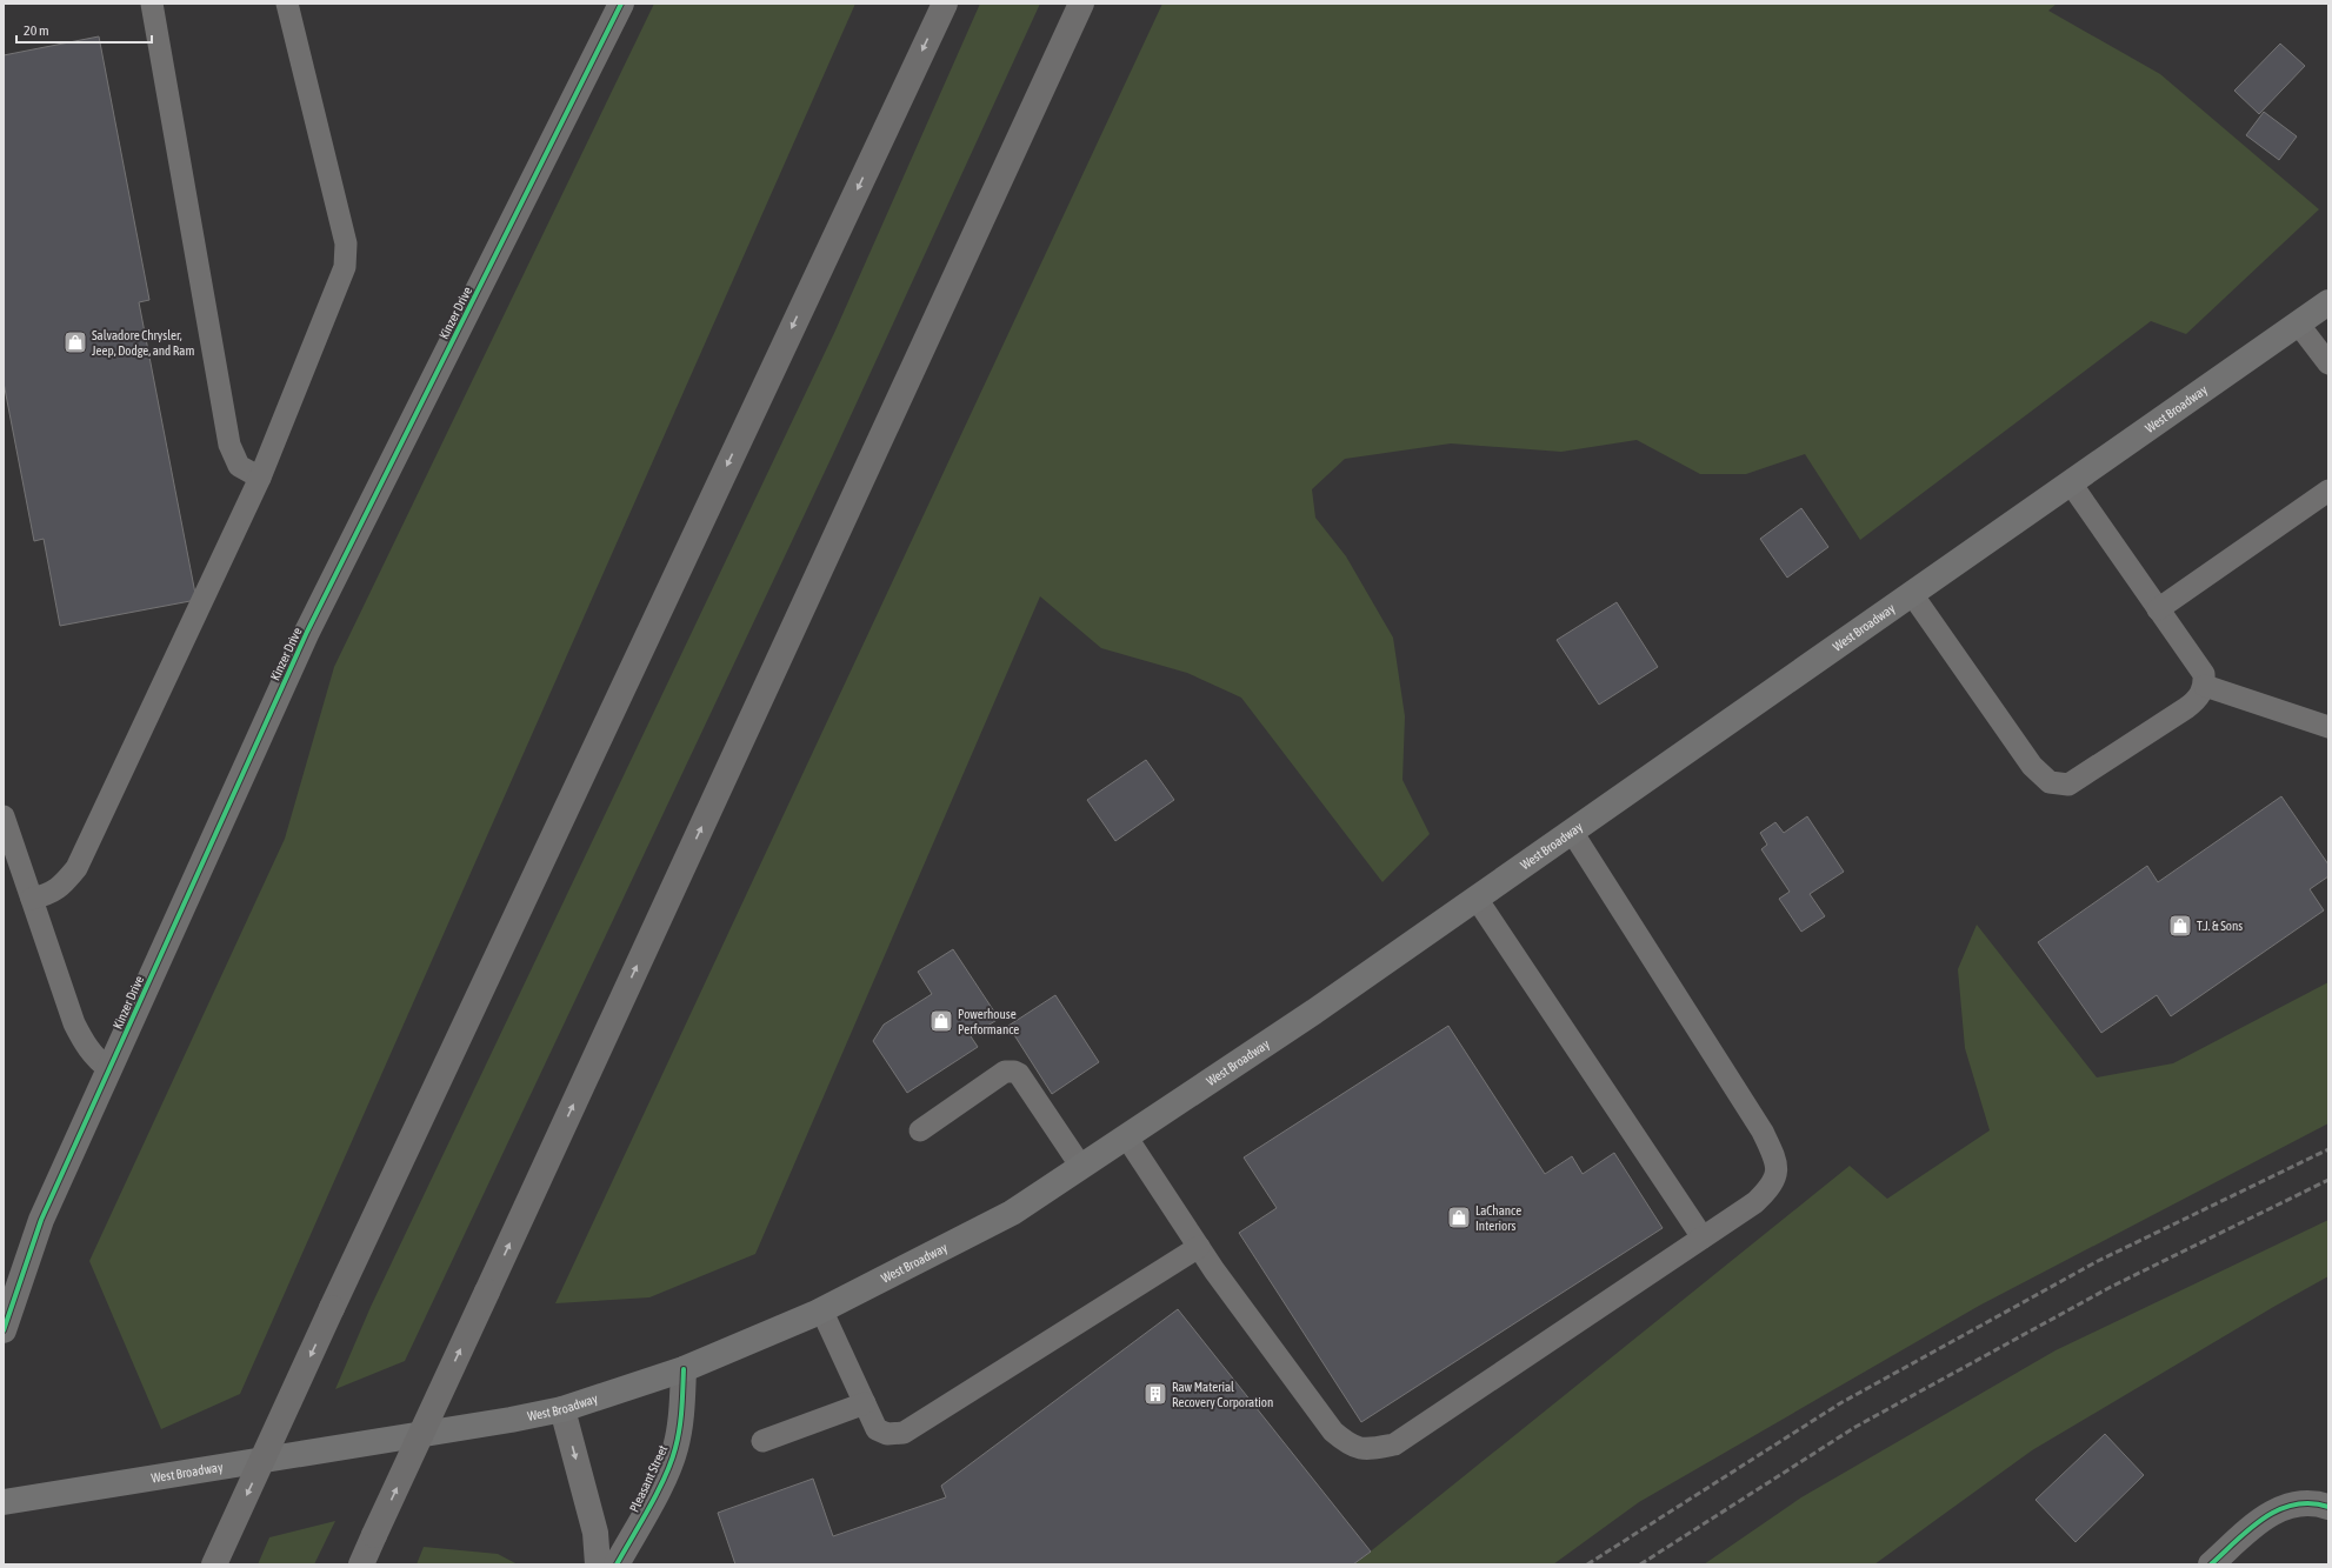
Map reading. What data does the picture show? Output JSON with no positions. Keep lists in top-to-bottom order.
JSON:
{
  "streets": {
    "main road": ["West Broadway"],
    "street": ["Kinzer Drive", "Pleasant Street"]
  },
  "crossings": [
    ["West Broadway", "Pleasant Street"]
  ],
  "places": {
    "shop": [
      "Salvadore Chrysler, Jeep, Dodge, and Ram",
      "T.J. & Sons",
      "Powerhouse Performance",
      "LaChance Interiors"
    ],
    "building": ["Raw Material Recovery Corporation"]
  },
  "scale_bar": "20 m"
}
